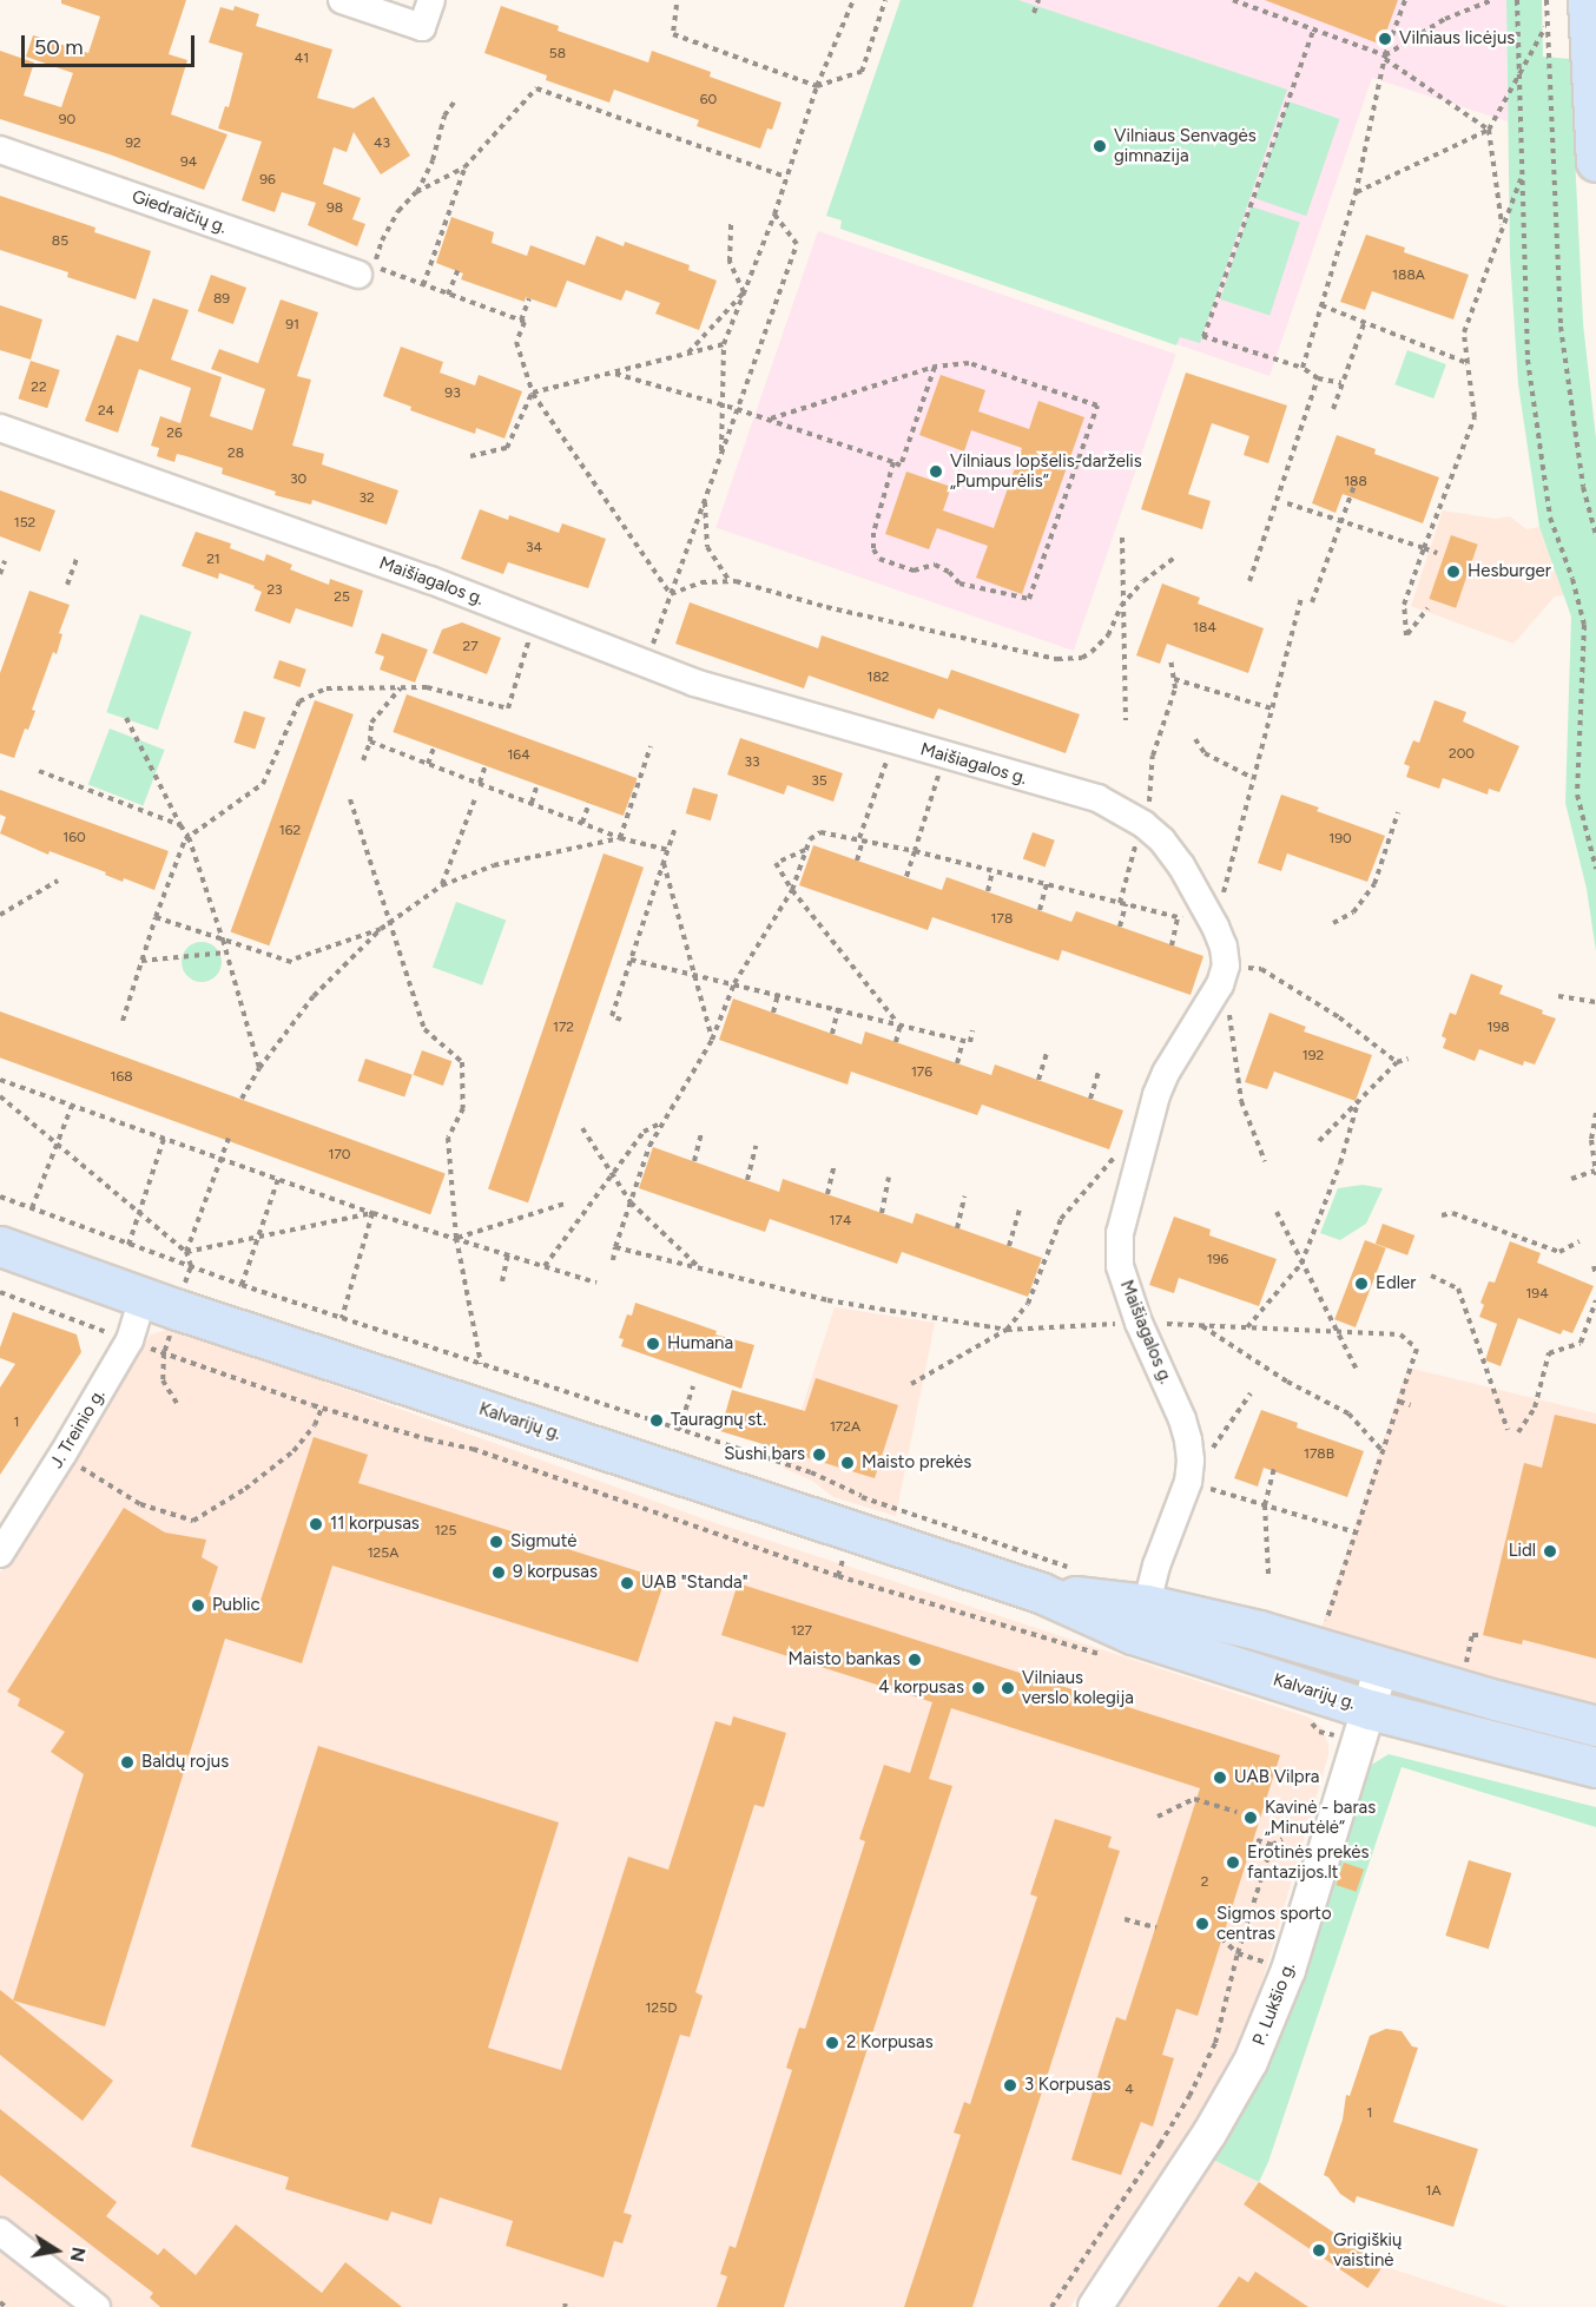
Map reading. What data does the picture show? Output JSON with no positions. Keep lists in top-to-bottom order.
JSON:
{
  "streets": {
    "main road": ["Kalvarijų g."],
    "street": [
      "Giedraičių g.",
      "Maišiagalos g.",
      "J. Treinio g.",
      "P. Lukšio g."
    ]
  },
  "crossings": [
    ["Maišiagalos g.", "Kalvarijų g."],
    ["Kalvarijų g.", "J. Treinio g."],
    ["Kalvarijų g.", "P. Lukšio g."]
  ],
  "places": [
    "Vilniaus licėjus",
    "Vilniaus Senvagės gimnazija",
    "Vilniaus lopšelis-darželis „Pumpurėlis“",
    "Hesburger",
    "Edler",
    "Humana",
    "Tauragnų st.",
    "Sushi bars",
    "Maisto prekės",
    "11 korpusas",
    "Sigmutė",
    "Lidl",
    "9 korpusas",
    "UAB \"Standa\"",
    "Public",
    "Maisto bankas",
    "4 korpusas",
    "Vilniaus verslo kolegija",
    "Baldų rojus",
    "UAB Vilpra",
    "Kavinė - baras „Minutėlė“",
    "Erotinės prekės fantazijos.lt",
    "Sigmos sporto centras",
    "2 Korpusas",
    "3 Korpusas",
    "Grigiškių vaistinė"
  ],
  "house_numbers": [
    "58",
    "41",
    "60",
    "90",
    "92",
    "43",
    "94",
    "96",
    "98",
    "85",
    "188A",
    "89",
    "91",
    "22",
    "93",
    "24",
    "26",
    "28",
    "30",
    "188",
    "32",
    "152",
    "34",
    "21",
    "23",
    "25",
    "184",
    "27",
    "182",
    "200",
    "164",
    "33",
    "35",
    "162",
    "160",
    "190",
    "178",
    "172",
    "198",
    "192",
    "176",
    "168",
    "170",
    "174",
    "196",
    "194",
    "1",
    "172A",
    "178B",
    "125",
    "125A",
    "127",
    "2",
    "125D",
    "4",
    "1",
    "1A"
  ],
  "scale_bar": "50 m",
  "north": "right"
}
